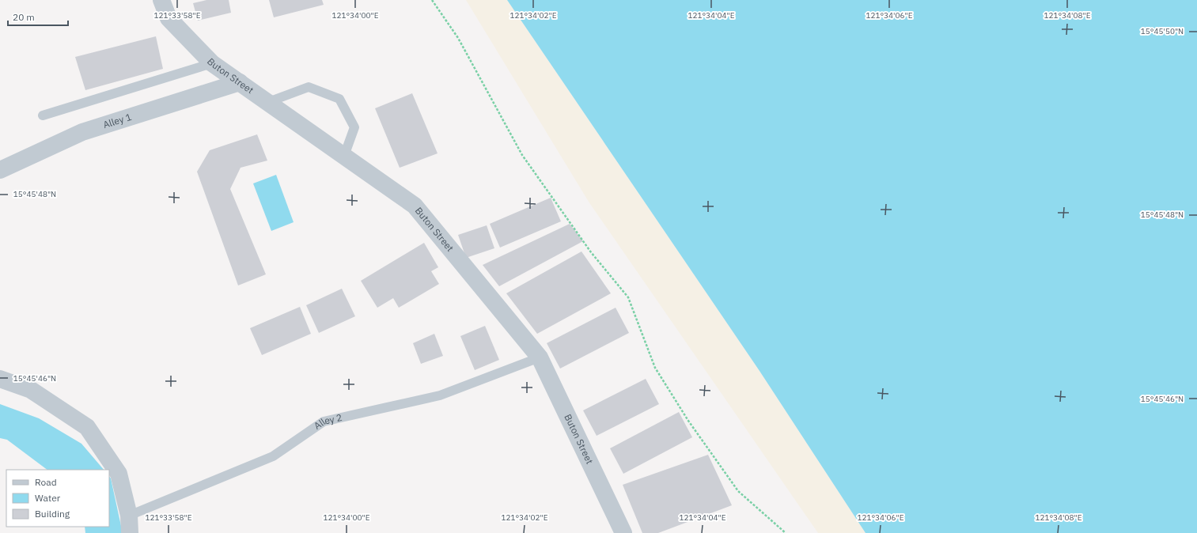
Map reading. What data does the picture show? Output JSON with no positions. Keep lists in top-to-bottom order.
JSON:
{
  "streets": {
    "street": ["Buton Street", "Alley 1"],
    "lane": ["Alley 2"]
  },
  "crossings": [
    ["Buton Street", "Alley 1"],
    ["Buton Street", "Alley 2"]
  ],
  "legend": ["Road", "Water", "Building"],
  "scale_bar": "20 m",
  "coordinates": [
    "121°33'58\"E",
    "121°34'00\"E",
    "121°34'02\"E",
    "121°34'04\"E",
    "121°34'06\"E",
    "121°34'08\"E",
    "15°45'50\"N",
    "15°45'48\"N",
    "15°45'46\"N"
  ]
}
